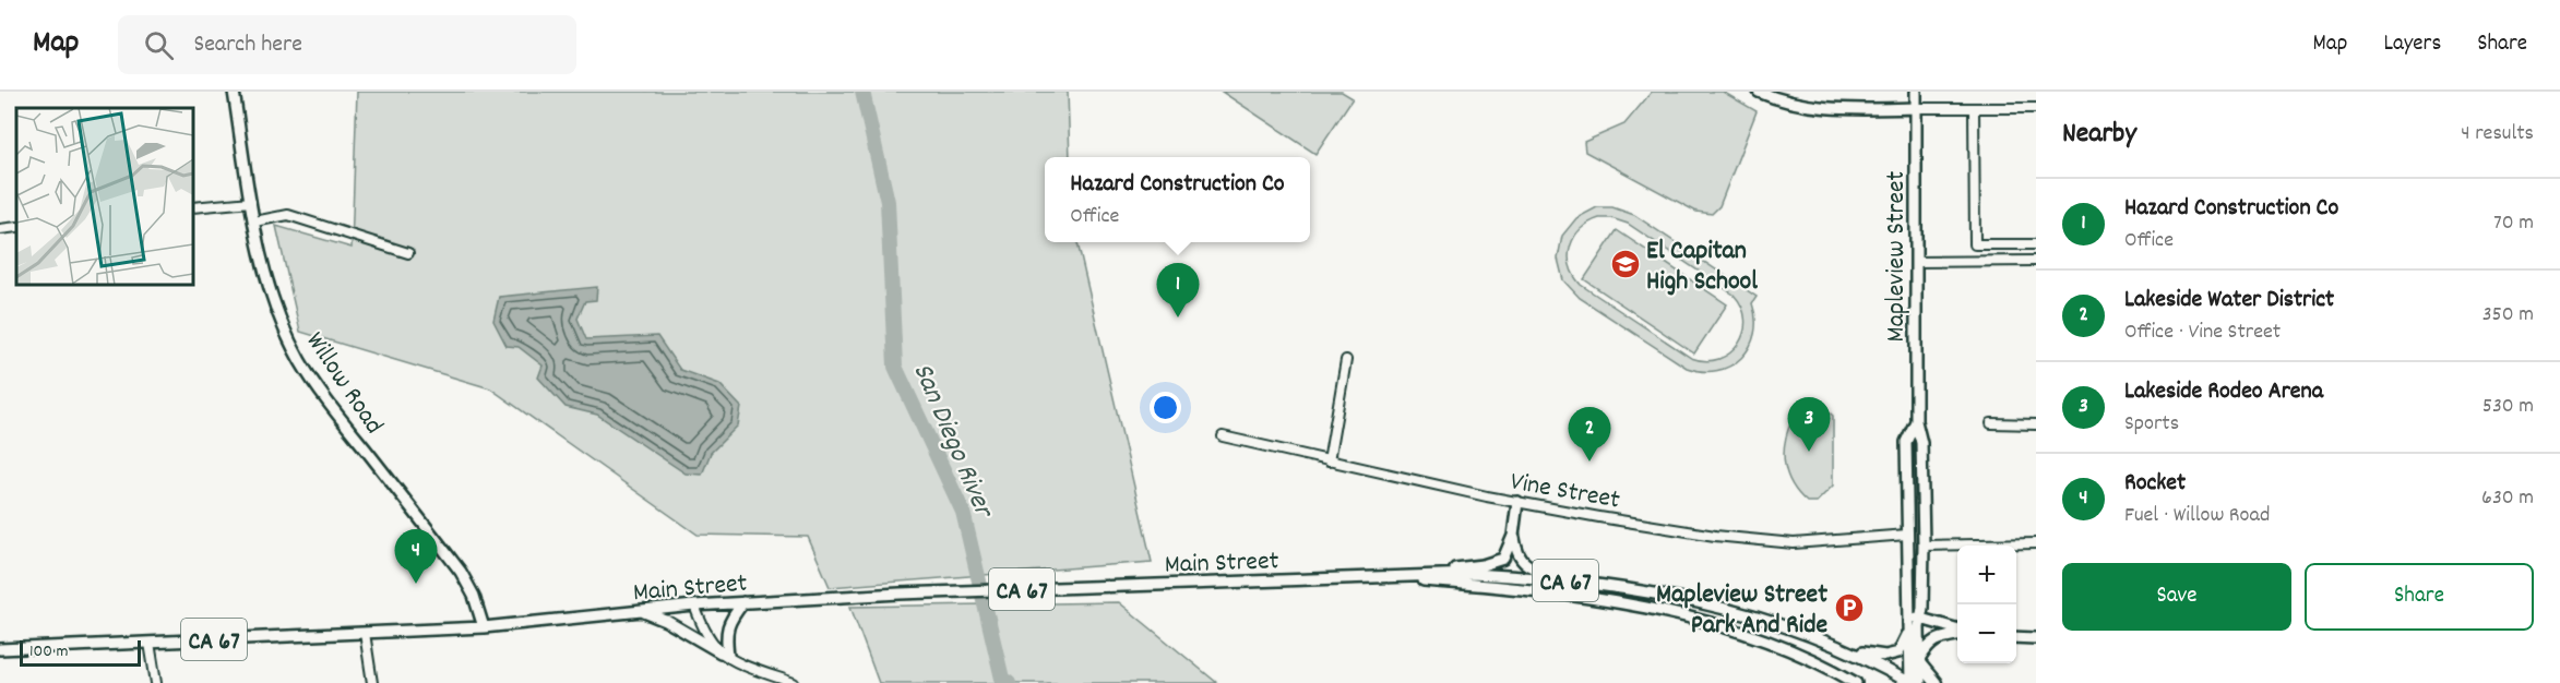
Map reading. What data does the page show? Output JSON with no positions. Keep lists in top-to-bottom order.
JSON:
{
  "streets": {
    "main road": [
      "Mapleview Street",
      "Willow Road",
      "Main Street",
      "CA 67"
    ],
    "street": ["Vine Street"]
  },
  "crossings": [
    ["Mapleview Street", "Vine Street"],
    ["Mapleview Street", "Main Street"],
    ["Willow Road", "Main Street"]
  ],
  "water": ["San Diego River"],
  "places": {
    "school or university": ["El Capitan High School"],
    "parking": ["Mapleview Street Park And Ride"]
  },
  "scale_bar": "100 m",
  "page": {
    "header": "Map",
    "search": "Search here",
    "nav": ["Map", "Layers", "Share"],
    "heading": ["Nearby", "4 results"],
    "popup": ["Hazard Construction Co", "Office"],
    "list": [
      {
        "mark": "1",
        "name": "Hazard Construction Co",
        "note": "Office",
        "value": "70 m"
      },
      {
        "mark": "2",
        "name": "Lakeside Water District",
        "note": "Office · Vine Street",
        "value": "350 m"
      },
      {
        "mark": "3",
        "name": "Lakeside Rodeo Arena",
        "note": "Sports",
        "value": "530 m"
      },
      {
        "mark": "4",
        "name": "Rocket",
        "note": "Fuel · Willow Road",
        "value": "630 m"
      }
    ],
    "pins": [
      "1",
      "3",
      "2",
      "4"
    ],
    "buttons": ["Save", "Share"],
    "map_buttons": ["+", "−"],
    "scale": "100 m"
  }
}
